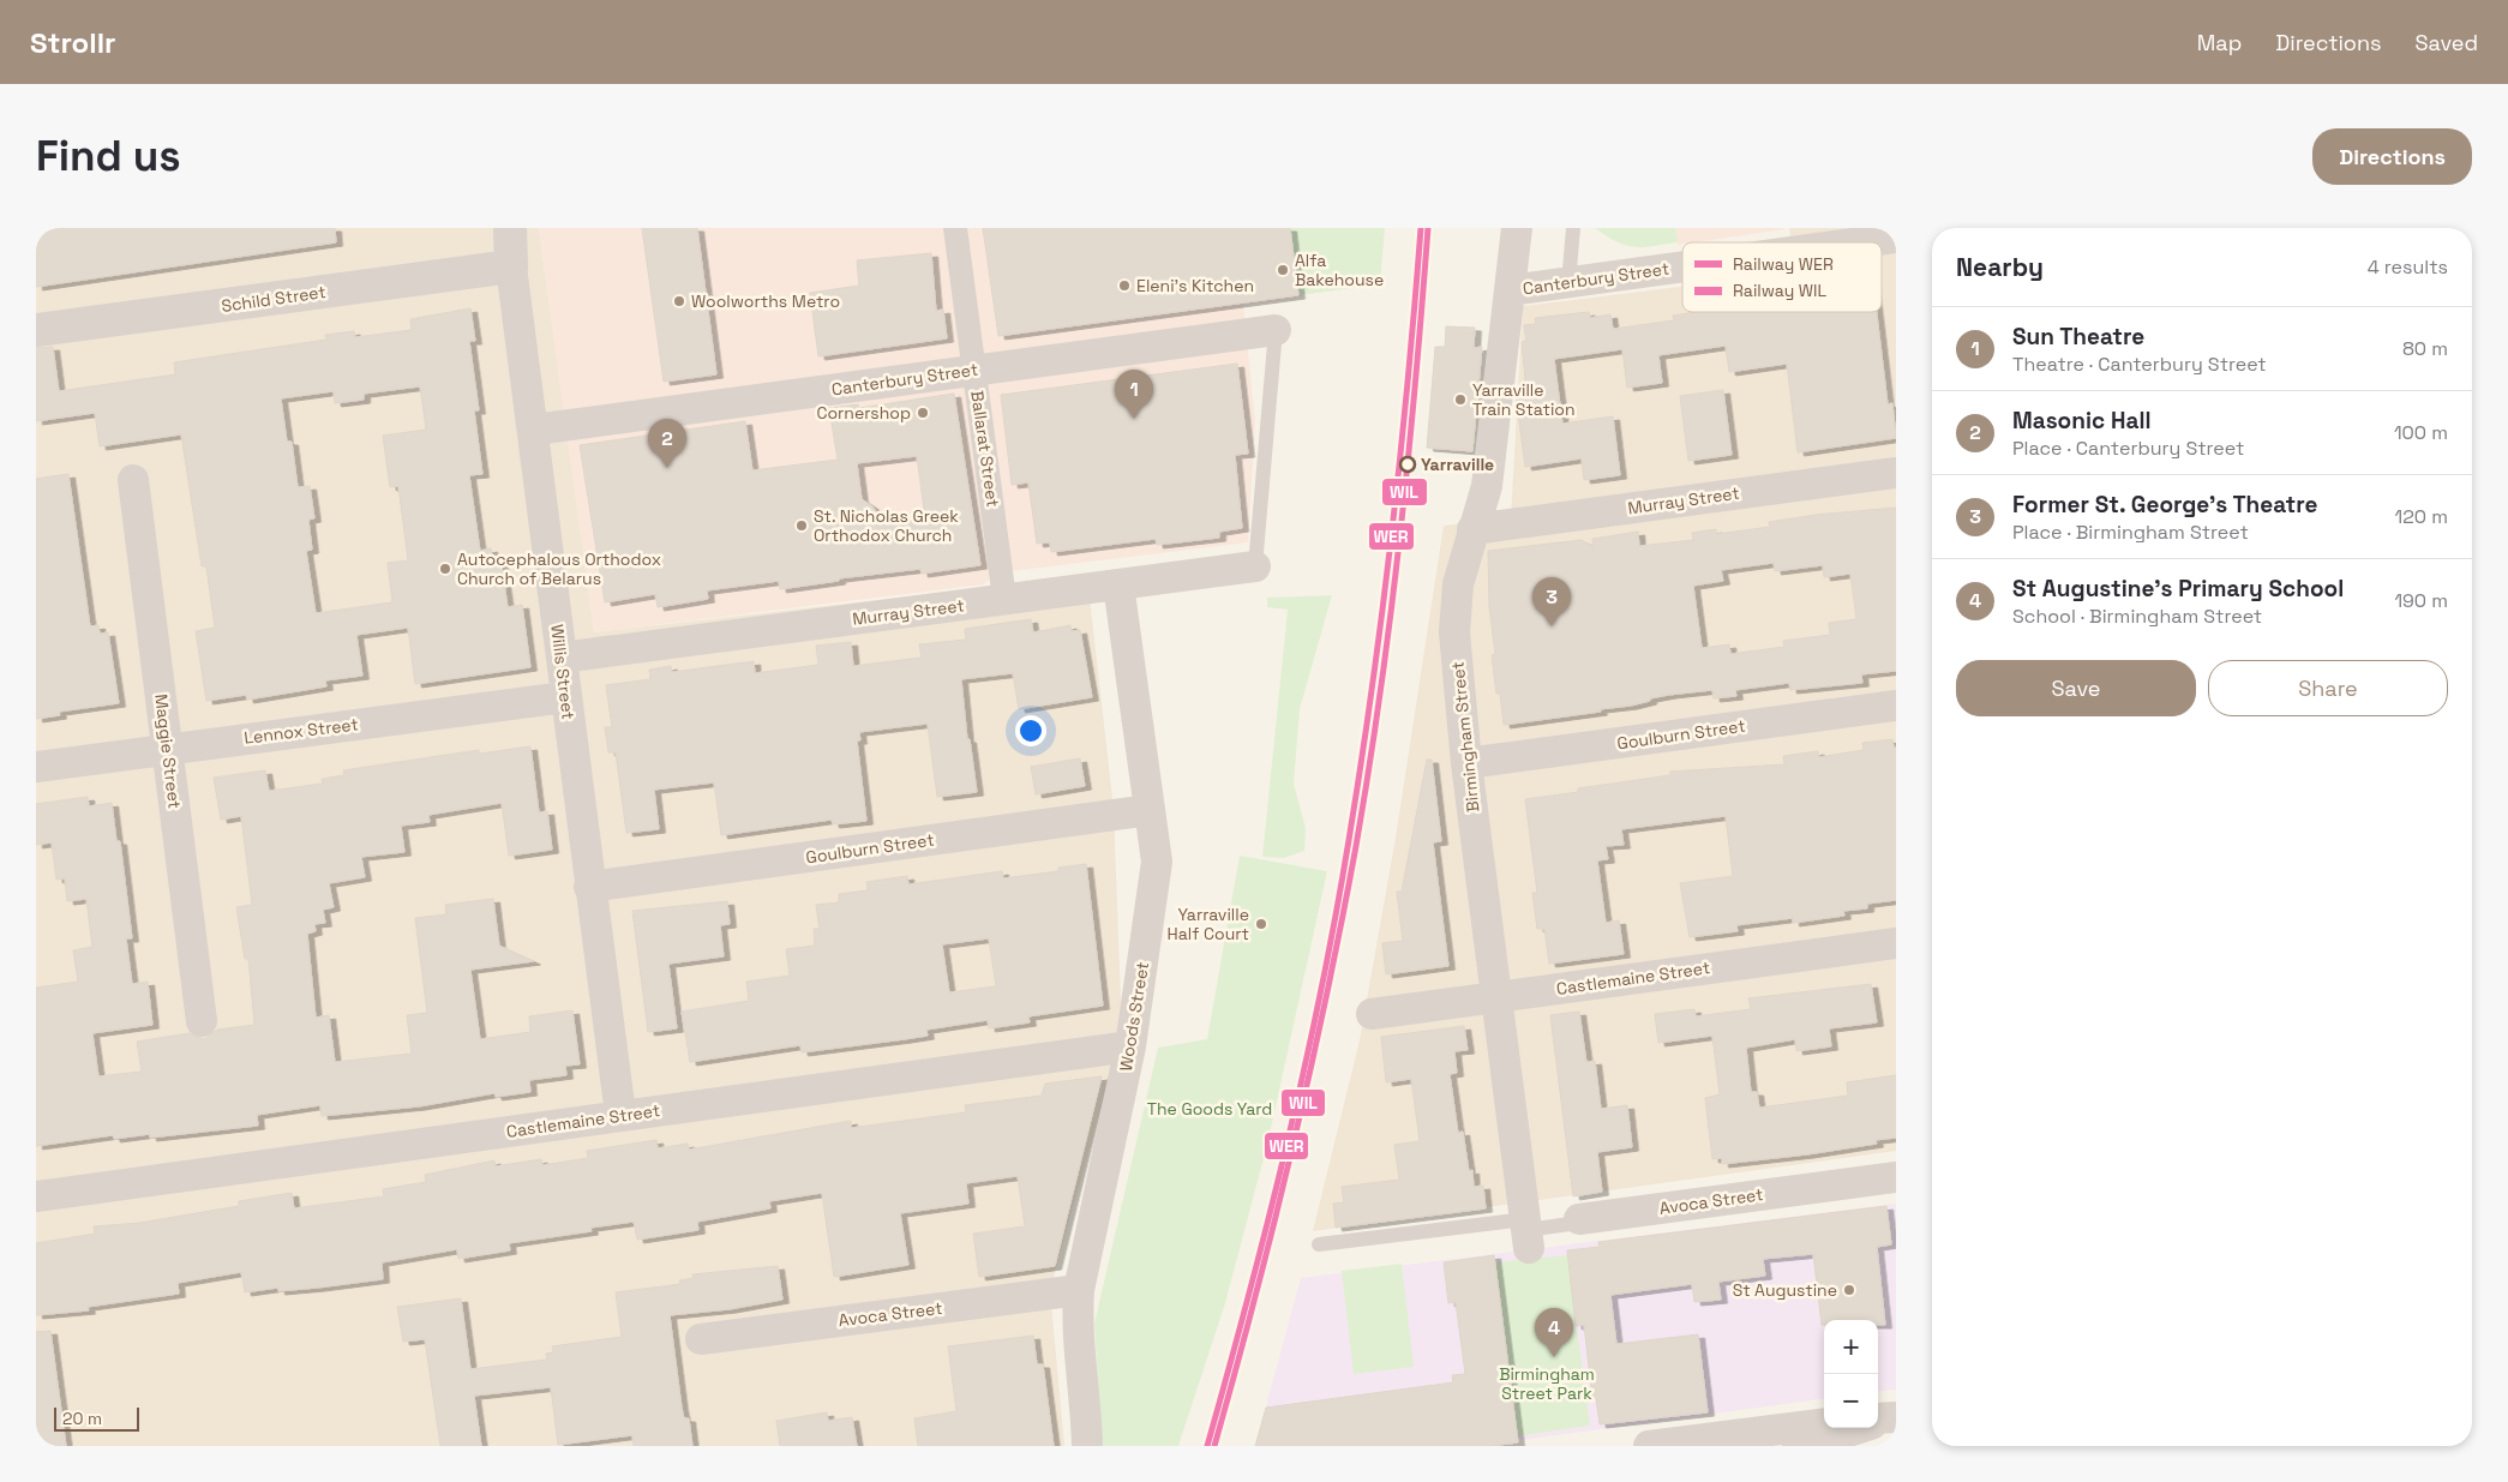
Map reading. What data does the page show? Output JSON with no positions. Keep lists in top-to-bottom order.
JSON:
{
  "streets": {
    "street": [
      "Canterbury Street",
      "Schild Street",
      "Ballarat Street",
      "Murray Street",
      "Willis Street",
      "Lennox Street",
      "Goulburn Street",
      "Birmingham Street",
      "Maggie Street",
      "Castlemaine Street",
      "Woods Street",
      "Avoca Street"
    ]
  },
  "crossings": [
    ["Canterbury Street", "Ballarat Street"],
    ["Canterbury Street", "Willis Street"],
    ["Canterbury Street", "Birmingham Street"],
    ["Schild Street", "Willis Street"],
    ["Ballarat Street", "Murray Street"],
    ["Murray Street", "Willis Street"],
    ["Murray Street", "Birmingham Street"],
    ["Murray Street", "Woods Street"],
    ["Willis Street", "Lennox Street"],
    ["Willis Street", "Goulburn Street"],
    ["Willis Street", "Castlemaine Street"],
    ["Lennox Street", "Maggie Street"],
    ["Goulburn Street", "Birmingham Street"],
    ["Goulburn Street", "Woods Street"],
    ["Birmingham Street", "Castlemaine Street"],
    ["Birmingham Street", "Avoca Street"],
    ["Castlemaine Street", "Woods Street"],
    ["Woods Street", "Avoca Street"]
  ],
  "parks": ["The Goods Yard", "Birmingham Street Park"],
  "places": [
    "Alfa Bakehouse",
    "Eleni's Kitchen",
    "Woolworths Metro",
    "Yarraville Train Station",
    "Cornershop",
    "Yarraville",
    "St. Nicholas Greek Orthodox Church",
    "Autocephalous Orthodox Church of Belarus",
    "Yarraville Half Court",
    "St Augustine"
  ],
  "lines": ["rail line WER", "rail line WIL"],
  "legend": ["Railway WER", "Railway WIL"],
  "scale_bar": "20 m",
  "page": {
    "header": "Strollr",
    "nav": ["Map", "Directions", "Saved"],
    "buttons": [
      "Directions",
      ["Save", "Share"]
    ],
    "title": "Find us",
    "heading": ["Nearby", "4 results"],
    "list": [
      {
        "mark": "1",
        "name": "Sun Theatre",
        "note": "Theatre · Canterbury Street",
        "value": "80 m"
      },
      {
        "mark": "2",
        "name": "Masonic Hall",
        "note": "Place · Canterbury Street",
        "value": "100 m"
      },
      {
        "mark": "3",
        "name": "Former St. George's Theatre",
        "note": "Place · Birmingham Street",
        "value": "120 m"
      },
      {
        "mark": "4",
        "name": "St Augustine's Primary School",
        "note": "School · Birmingham Street",
        "value": "190 m"
      }
    ],
    "pins": [
      "1",
      "2",
      "3",
      "4"
    ],
    "map_buttons": ["+", "−"],
    "scale": "20 m"
  }
}
